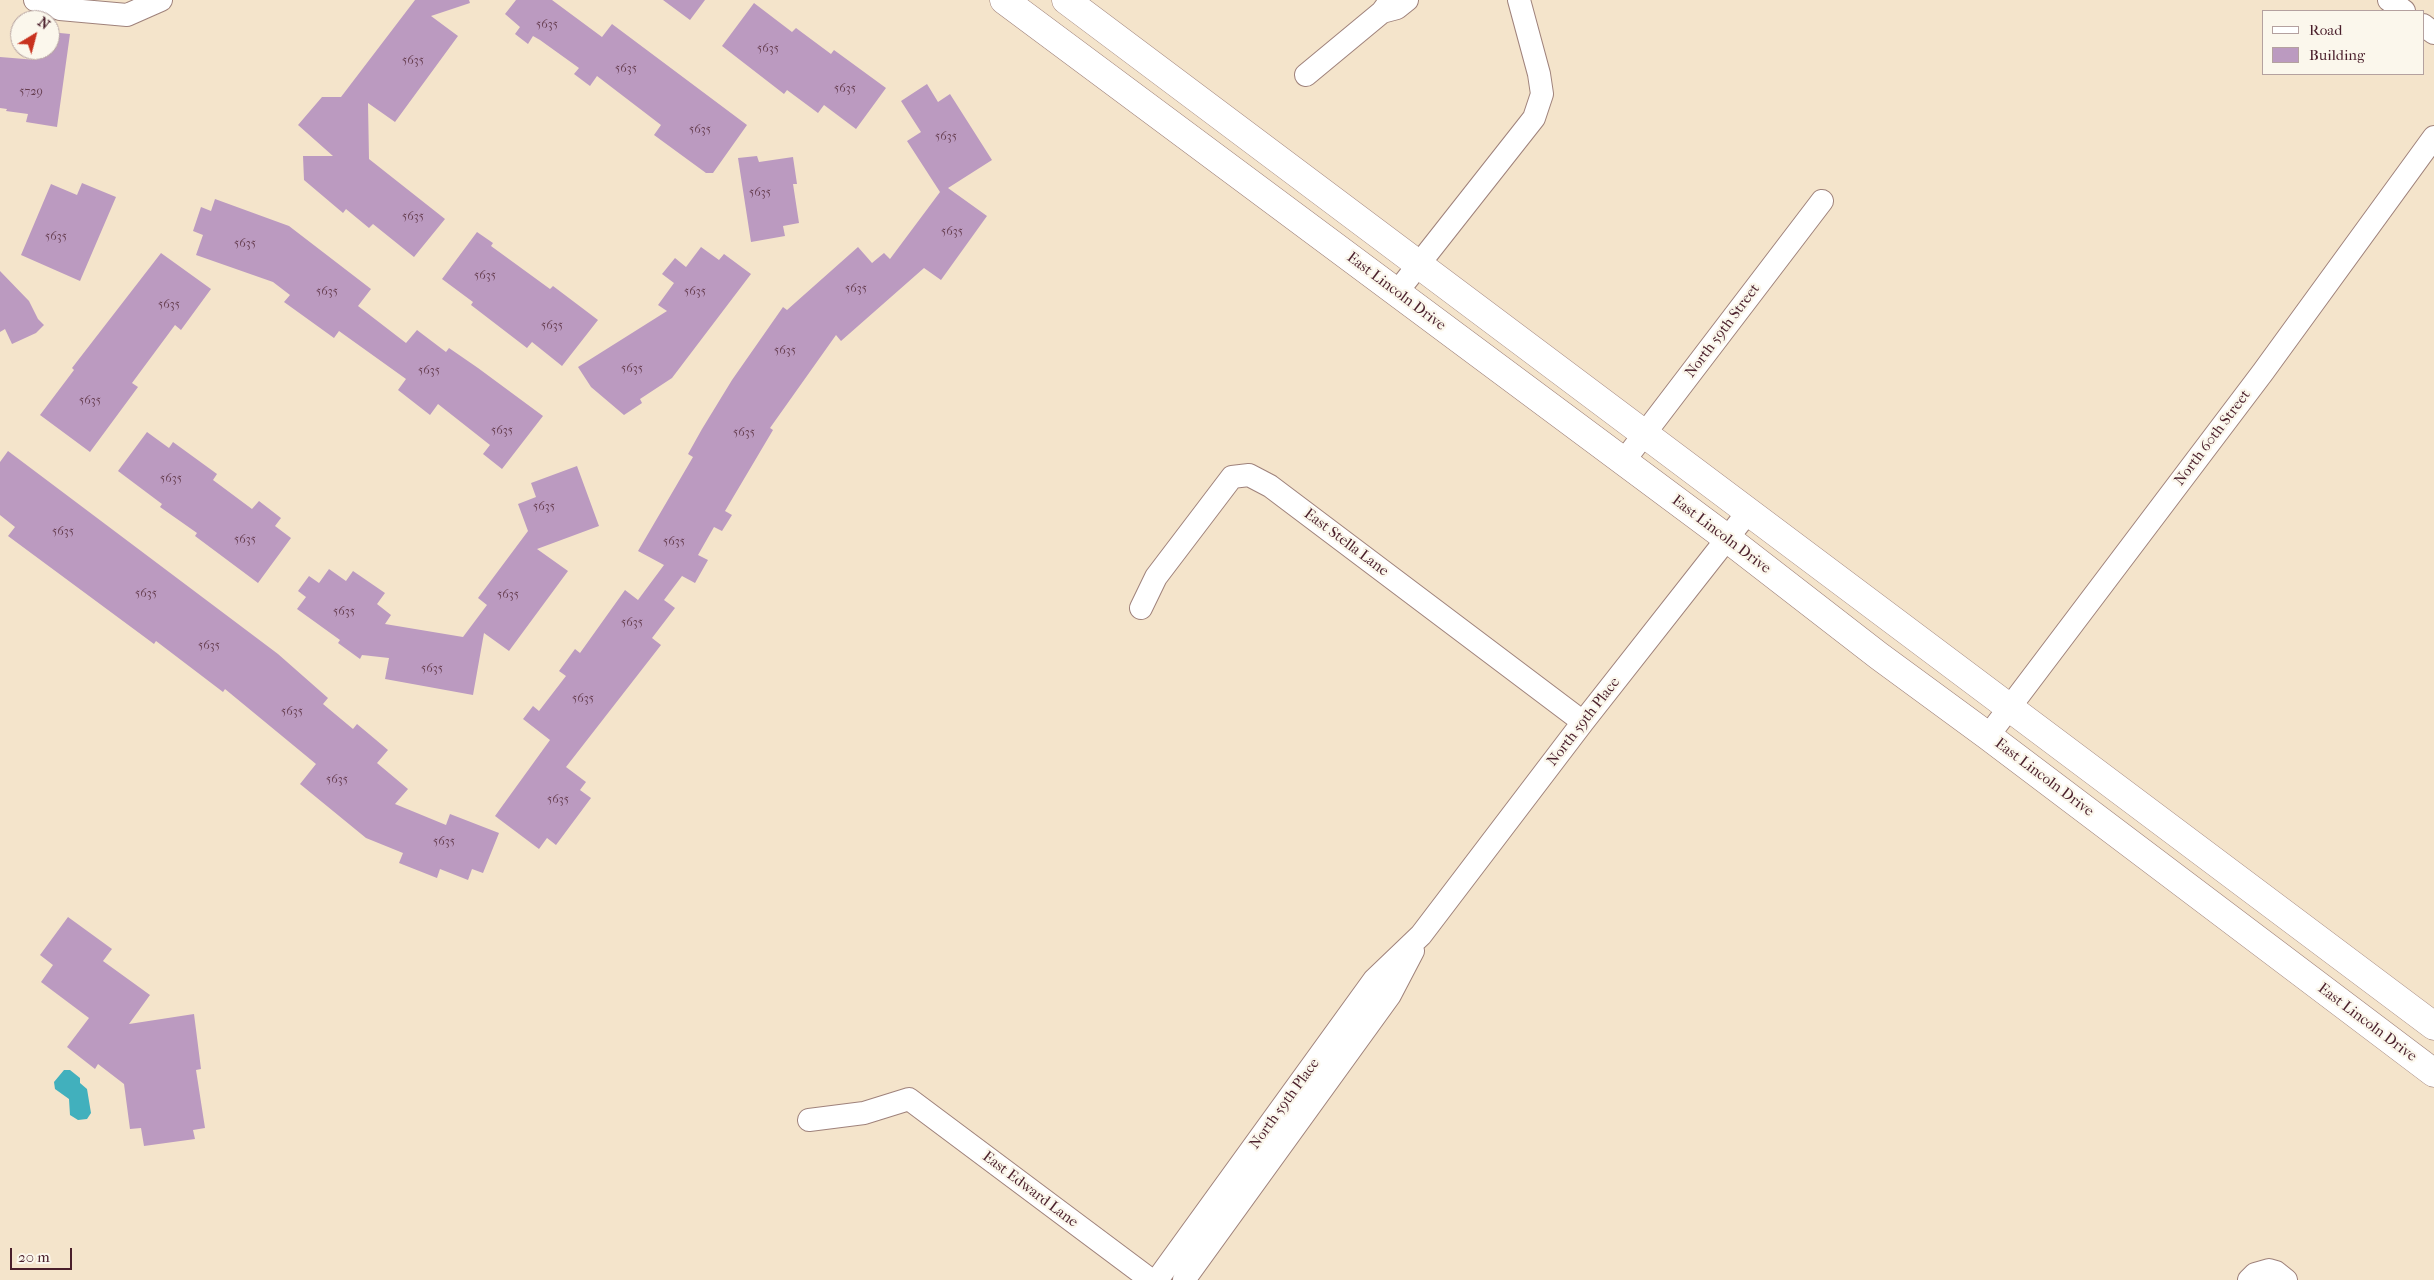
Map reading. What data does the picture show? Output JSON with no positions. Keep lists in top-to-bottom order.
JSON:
{
  "streets": {
    "main road": ["East Lincoln Drive"],
    "street": [
      "North 59th Street",
      "North 60th Street",
      "East Stella Lane",
      "North 59th Place",
      "East Edward Lane"
    ]
  },
  "crossings": [
    ["East Lincoln Drive", "North 59th Street"],
    ["East Lincoln Drive", "North 60th Street"],
    ["East Lincoln Drive", "North 59th Place"],
    ["East Stella Lane", "North 59th Place"]
  ],
  "house_numbers": [
    "5635",
    "5635",
    "5635",
    "5635",
    "5635",
    "5729",
    "5635",
    "5635",
    "5635",
    "5635",
    "5635",
    "5635",
    "5635",
    "5635",
    "5635",
    "5635",
    "5635",
    "5635",
    "5635",
    "5635",
    "5635",
    "5635",
    "5635",
    "5635",
    "5635",
    "5635",
    "5635",
    "5635",
    "5635",
    "5635",
    "5635",
    "5635",
    "5635",
    "5635",
    "5635",
    "5635",
    "5635",
    "5635",
    "5635",
    "5635",
    "5635"
  ],
  "legend": ["Road", "Building"],
  "scale_bar": "20 m",
  "north": "top right"
}
